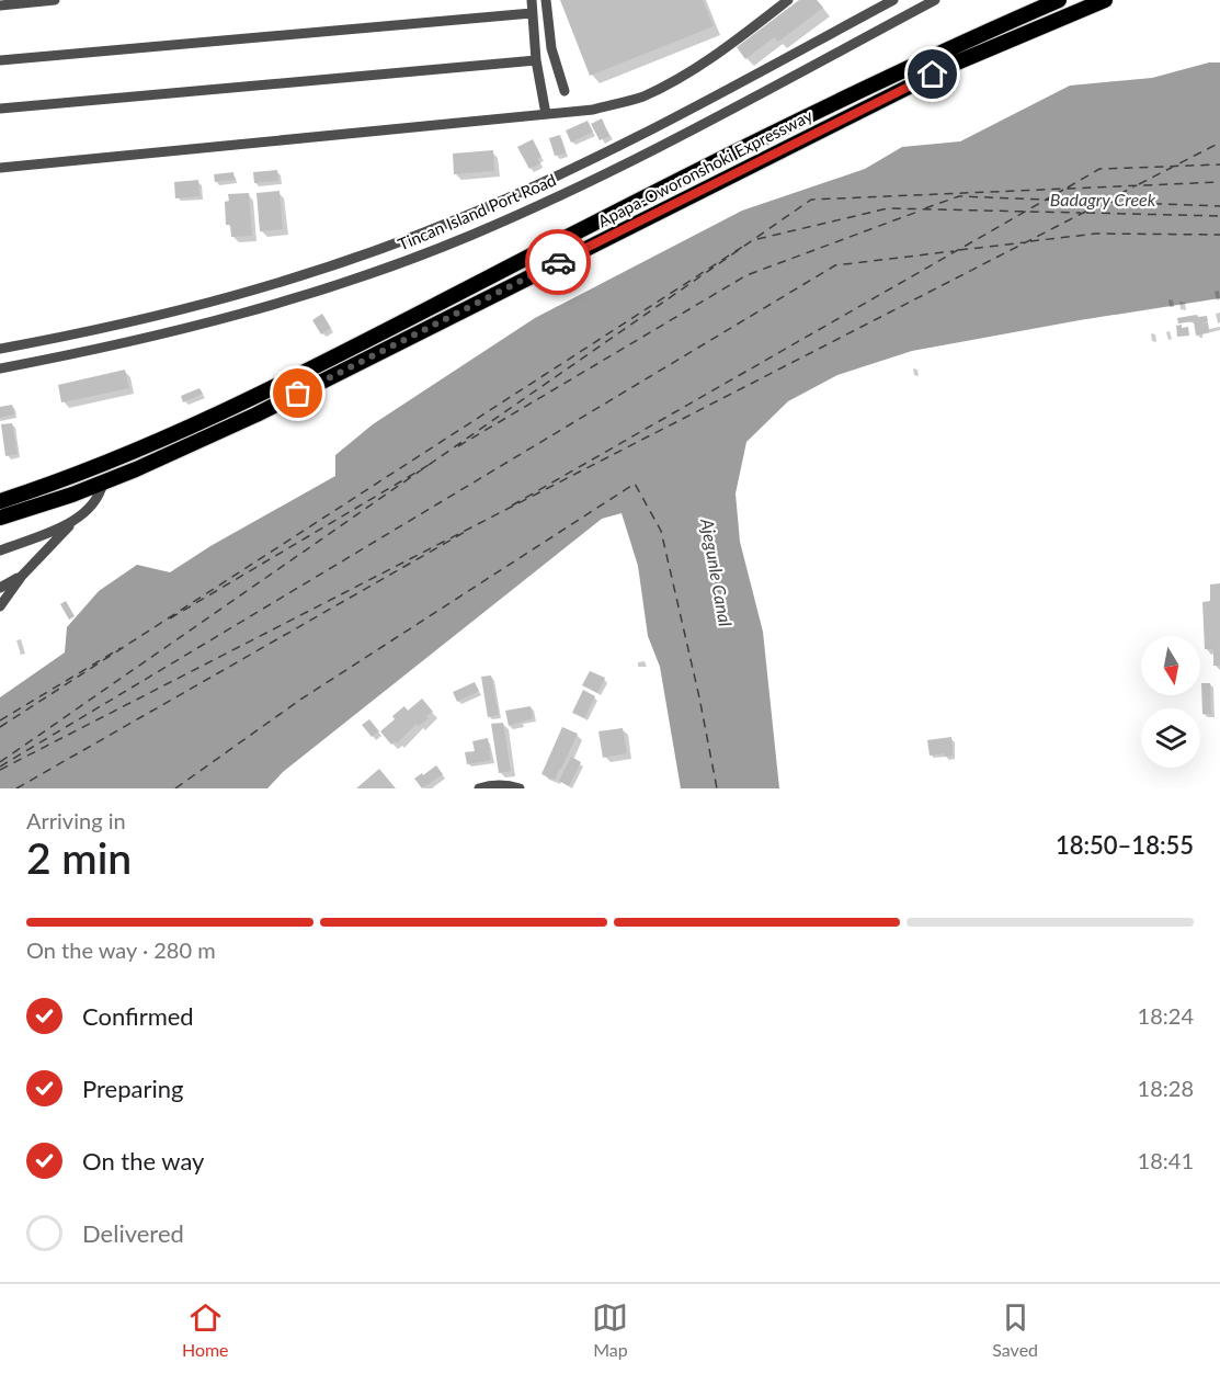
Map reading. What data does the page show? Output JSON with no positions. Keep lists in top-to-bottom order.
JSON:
{
  "streets": {
    "highway": ["Apapa-Oworonshoki Expressway"],
    "street": ["Tincan Island Port Road"]
  },
  "water": ["Badagry Creek", "Ajegunle Canal"],
  "north": "bottom",
  "page": {
    "heading": ["2 min", "Arriving in", "18:50–18:55"],
    "bar": "On the way · 280 m",
    "list": [
      ["Confirmed", "18:24"],
      ["Preparing", "18:28"],
      ["On the way", "18:41"],
      "Delivered"
    ],
    "tabs": ["Home", "Map", "Saved"]
  }
}
